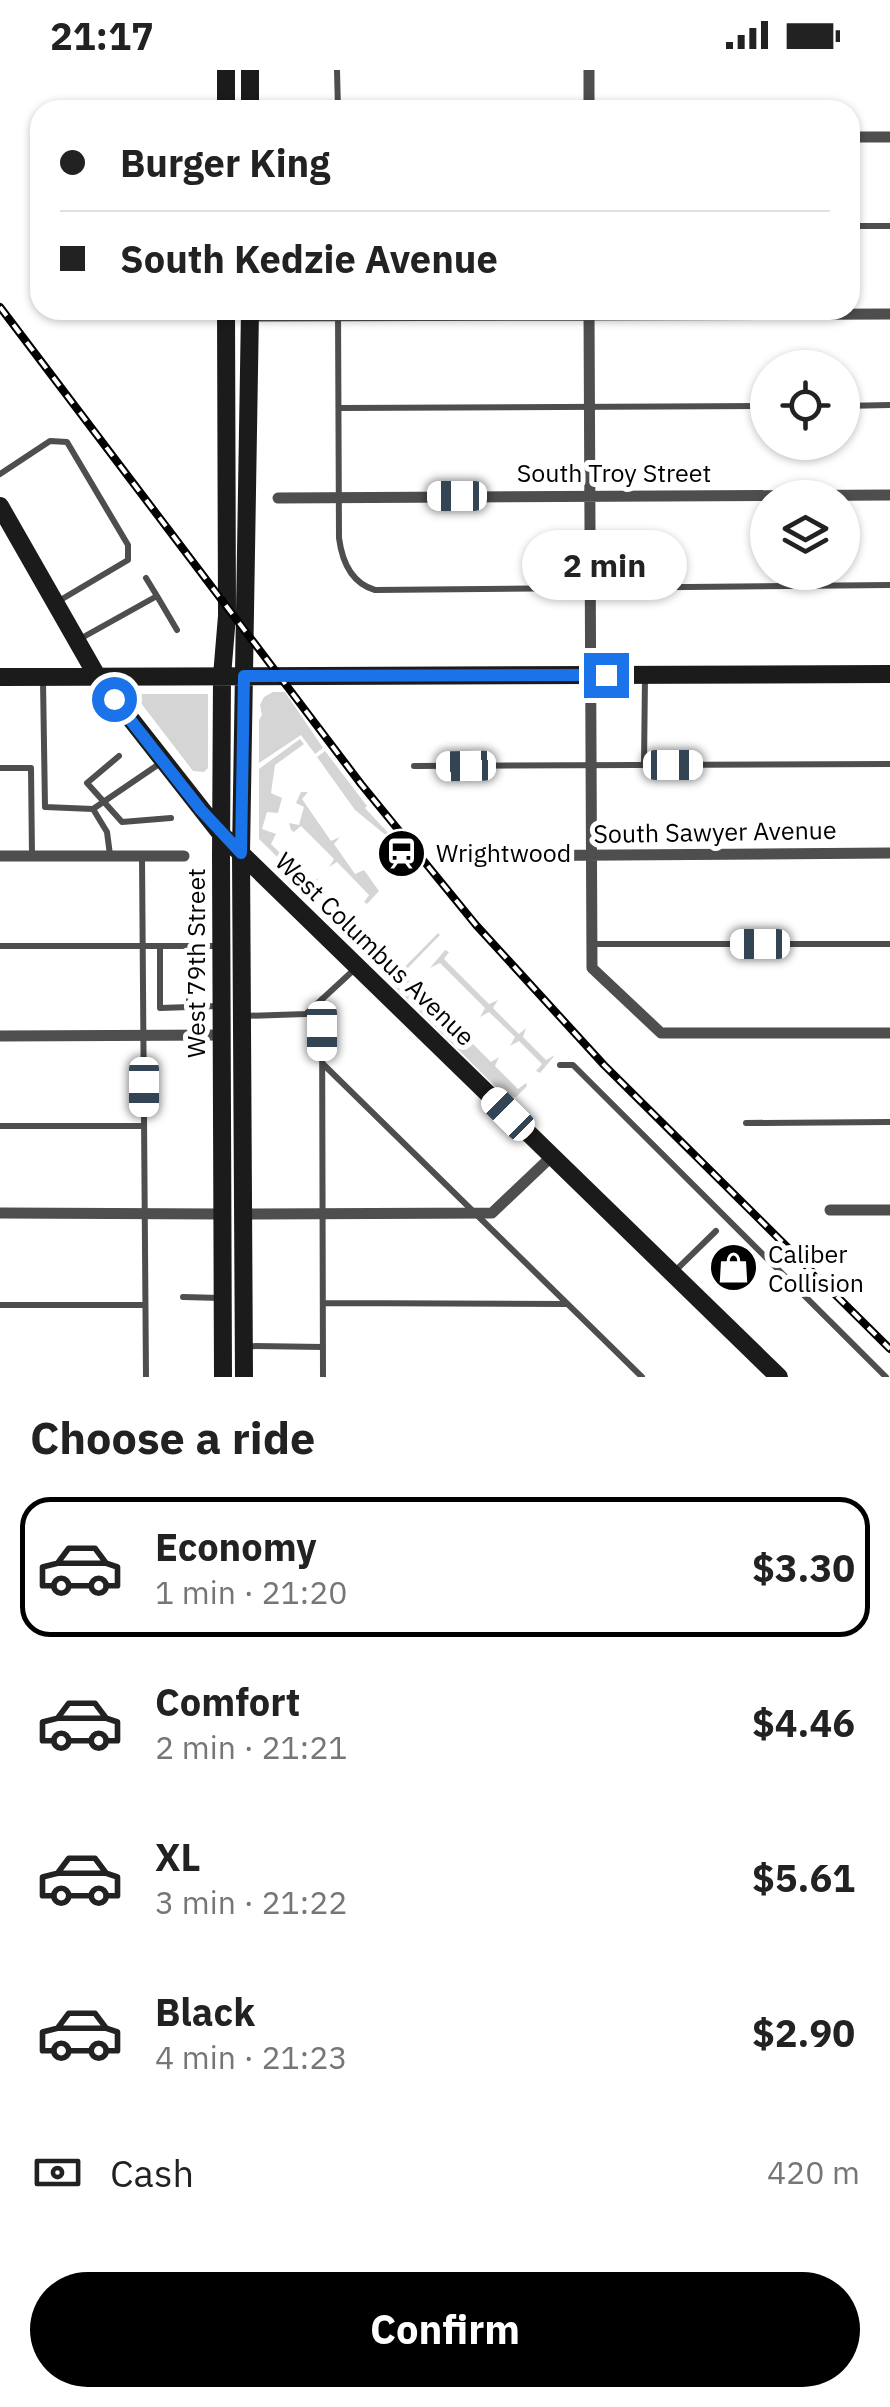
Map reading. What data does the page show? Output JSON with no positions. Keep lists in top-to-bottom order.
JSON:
{
  "streets": {
    "main road": ["West Columbus Avenue", "West 79th Street"],
    "street": ["South Troy Street", "South Sawyer Avenue"]
  },
  "crossings": [
    ["West Columbus Avenue", "West 79th Street"]
  ],
  "places": {
    "station": ["Wrightwood"],
    "shop": ["Caliber Collision"]
  },
  "page": {
    "status": "21:17",
    "banner": ["Burger King", "South Kedzie Avenue"],
    "bubble": "2 min",
    "heading": "Choose a ride",
    "list": [
      {
        "name": "Economy",
        "note": "1 min · 21:20",
        "value": "$3.30"
      },
      {
        "name": "Comfort",
        "note": "2 min · 21:21",
        "value": "$4.46"
      },
      {
        "name": "XL",
        "note": "3 min · 21:22",
        "value": "$5.61"
      },
      {
        "name": "Black",
        "note": "4 min · 21:23",
        "value": "$2.90"
      }
    ],
    "pay": ["Cash", "420 m"],
    "buttons": "Confirm"
  }
}
